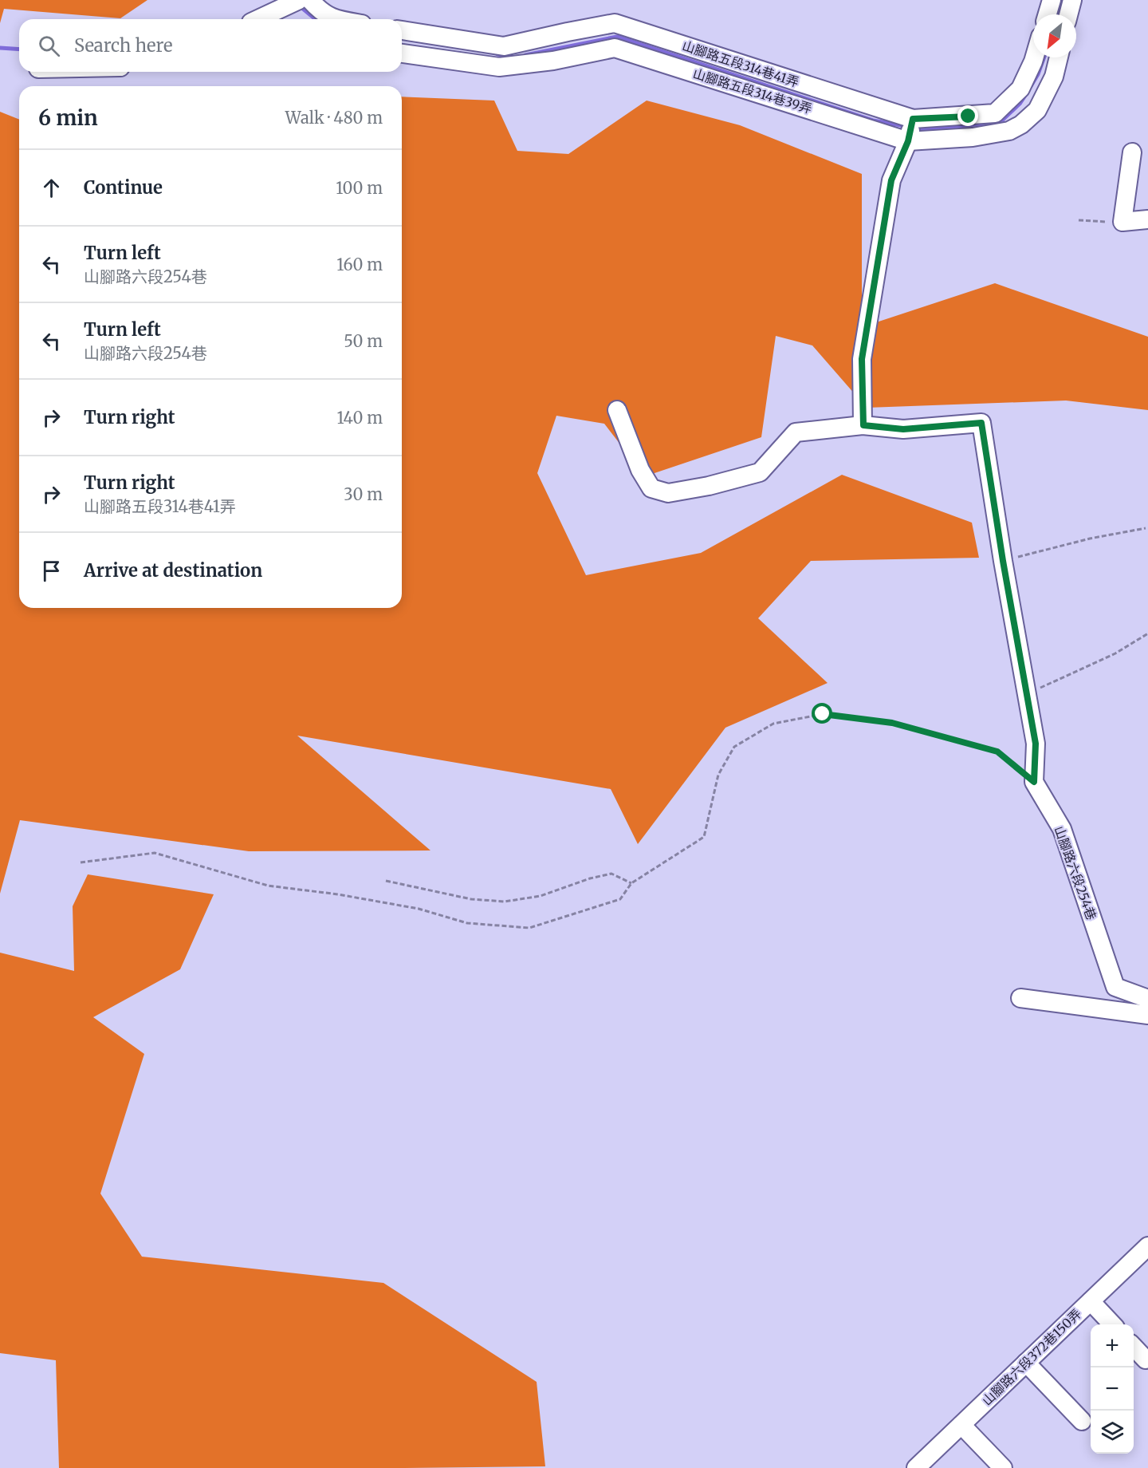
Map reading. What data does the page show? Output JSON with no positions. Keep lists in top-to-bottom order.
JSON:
{
  "streets": {
    "lane": [
      "山腳路五段314巷41弄",
      "山腳路五段314巷39弄",
      "山腳路六段254巷",
      "山腳路六段372巷150弄"
    ]
  },
  "north": "bottom left",
  "page": {
    "search": "Search here",
    "heading": ["6 min", "Walk · 480 m"],
    "list": [
      ["Continue", "100 m"],
      ["Turn left", "山腳路六段254巷", "160 m"],
      ["Turn left", "山腳路六段254巷", "50 m"],
      ["Turn right", "140 m"],
      ["Turn right", "山腳路五段314巷41弄", "30 m"],
      "Arrive at destination"
    ],
    "map_buttons": ["+", "−"]
  }
}
